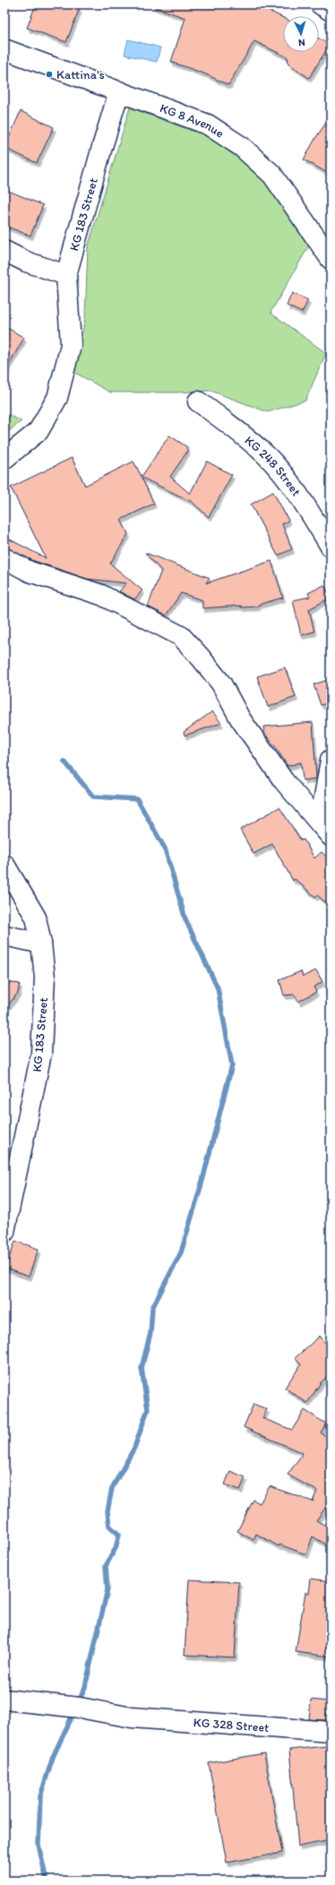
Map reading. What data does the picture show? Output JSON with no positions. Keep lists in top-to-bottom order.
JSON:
{
  "streets": {
    "street": [
      "KG 8 Avenue",
      "KG 183 Street",
      "KG 248 Street",
      "KG 328 Street"
    ]
  },
  "crossings": [
    ["KG 8 Avenue", "KG 183 Street"]
  ],
  "places": ["Kattina's"],
  "north": "bottom"
}
